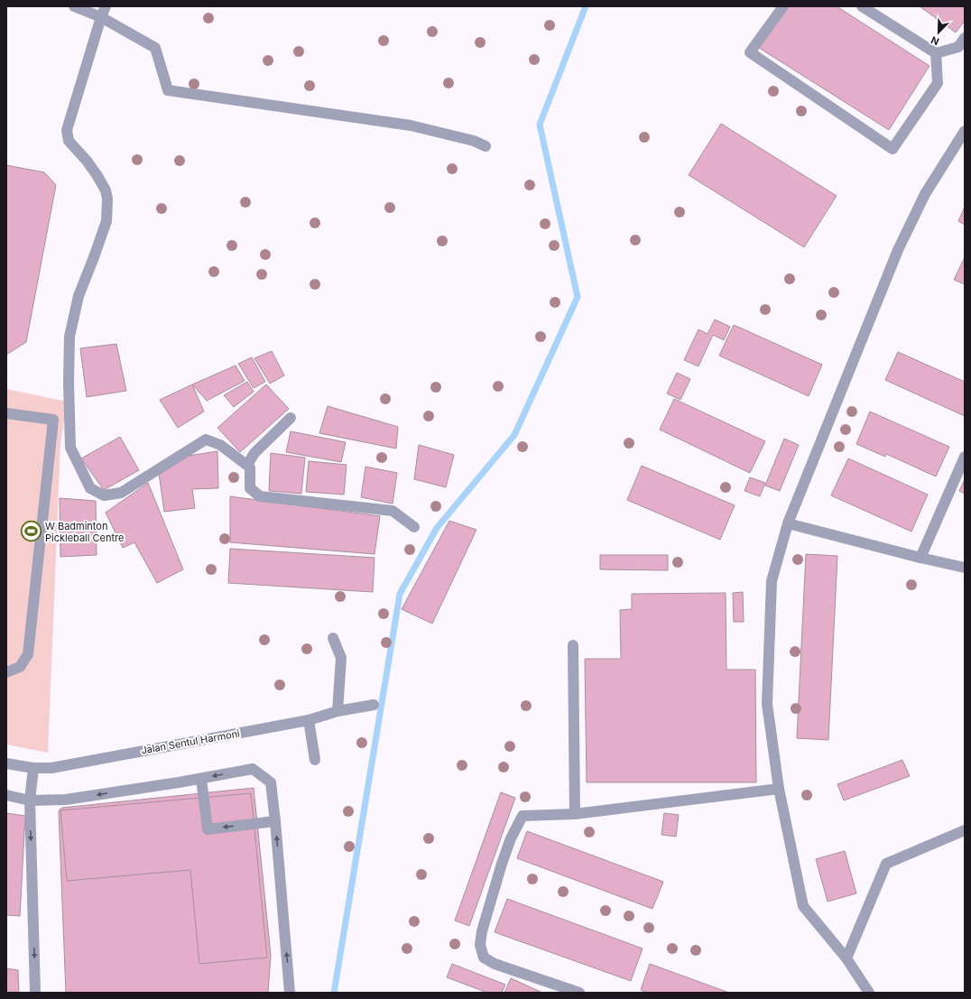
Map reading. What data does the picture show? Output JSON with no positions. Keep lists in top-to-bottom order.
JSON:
{
  "streets": {
    "street": ["Jalan Sentul Harmoni"]
  },
  "places": {
    "sports": ["W Badminton Pickleball Centre"]
  },
  "north": "bottom left"
}
